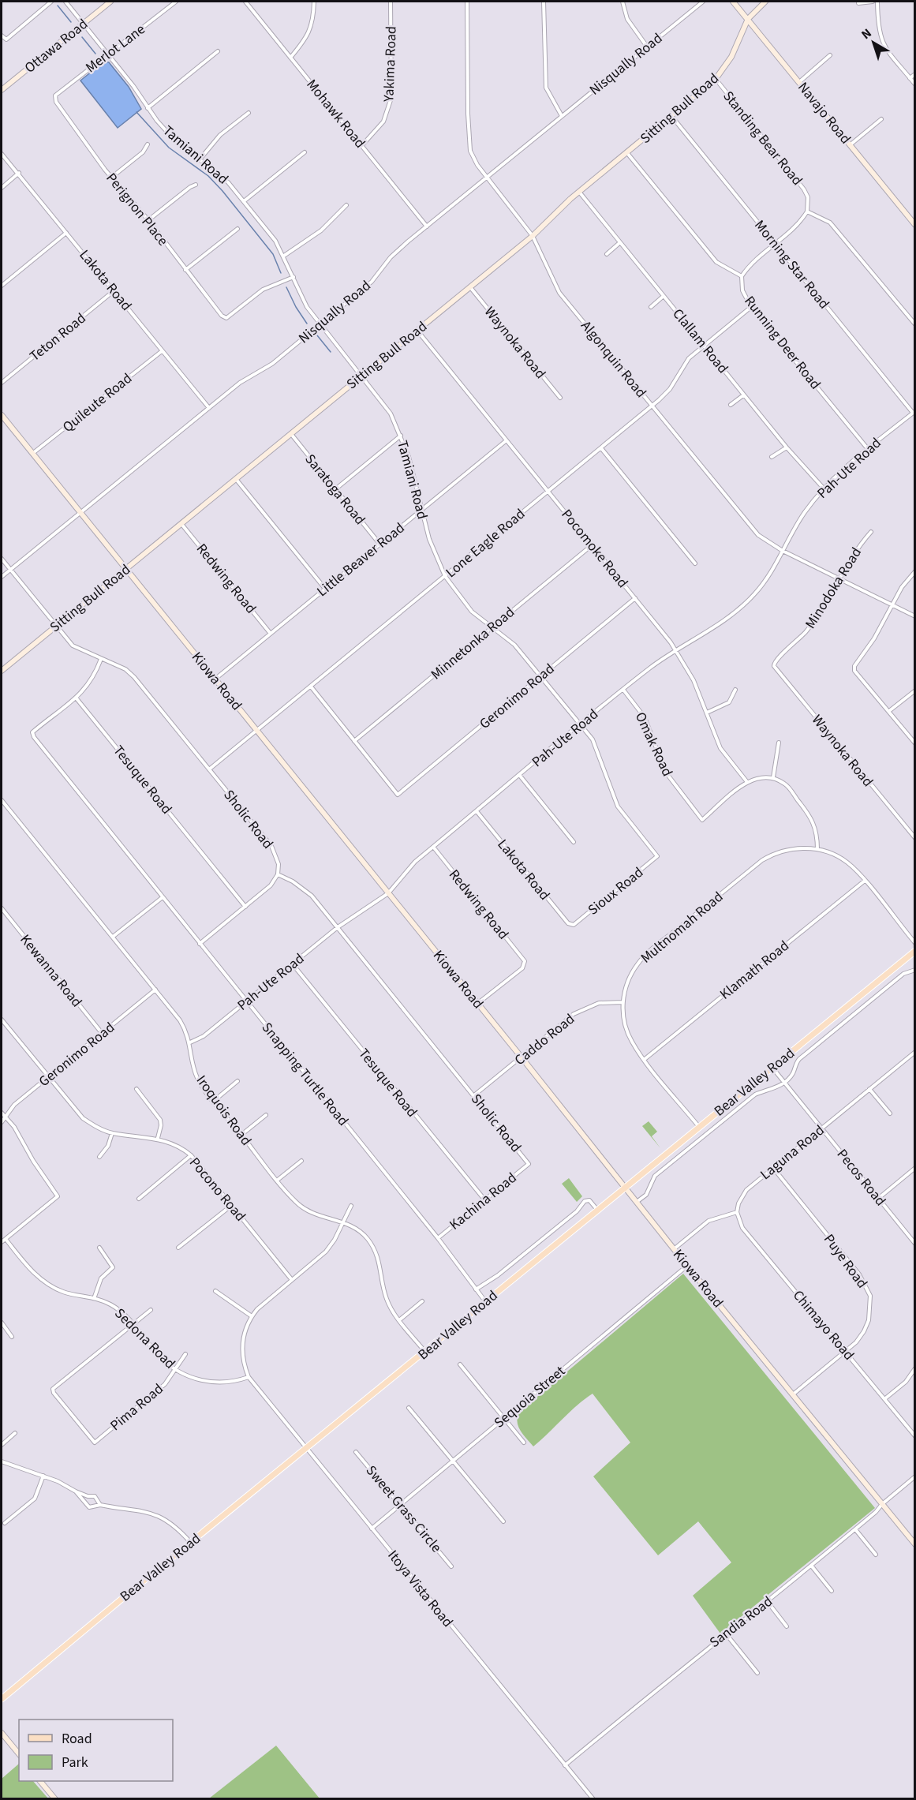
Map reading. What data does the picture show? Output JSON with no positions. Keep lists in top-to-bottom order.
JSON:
{
  "streets": {
    "main road": ["Bear Valley Road"],
    "street": [
      "Ottawa Road",
      "Merlot Lane",
      "Yakima Road",
      "Nisqually Road",
      "Sitting Bull Road",
      "Navajo Road",
      "Mohawk Road",
      "Standing Bear Road",
      "Tamiani Road",
      "Perignon Place",
      "Morning Star Road",
      "Lakota Road",
      "Teton Road",
      "Clallam Road",
      "Waynoka Road",
      "Running Deer Road",
      "Algonquin Road",
      "Quileute Road",
      "Pah-Ute Road",
      "Saratoga Road",
      "Lone Eagle Road",
      "Pocomoke Road",
      "Little Beaver Road",
      "Redwing Road",
      "Minodoka Road",
      "Minnetonka Road",
      "Kiowa Road",
      "Geronimo Road",
      "Omak Road",
      "Tesuque Road",
      "Sholic Road",
      "Sioux Road",
      "Multnomah Road",
      "Klamath Road",
      "Kewanna Road",
      "Caddo Road",
      "Snapping Turtle Road",
      "Iroquois Road",
      "Laguna Road",
      "Pecos Road",
      "Pocono Road",
      "Kachina Road",
      "Puye Road",
      "Chimayo Road",
      "Sedona Road",
      "Sequoia Street",
      "Pima Road",
      "Sweet Grass Circle",
      "Itoya Vista Road",
      "Sandia Road"
    ]
  },
  "crossings": [
    ["Ottawa Road", "Tamiani Road"],
    ["Merlot Lane", "Tamiani Road"],
    ["Merlot Lane", "Perignon Place"],
    ["Yakima Road", "Mohawk Road"],
    ["Nisqually Road", "Mohawk Road"],
    ["Nisqually Road", "Tamiani Road"],
    ["Nisqually Road", "Lakota Road"],
    ["Nisqually Road", "Algonquin Road"],
    ["Nisqually Road", "Kiowa Road"],
    ["Nisqually Road", "Sholic Road"],
    ["Sitting Bull Road", "Navajo Road"],
    ["Sitting Bull Road", "Standing Bear Road"],
    ["Sitting Bull Road", "Tamiani Road"],
    ["Sitting Bull Road", "Morning Star Road"],
    ["Sitting Bull Road", "Clallam Road"],
    ["Sitting Bull Road", "Waynoka Road"],
    ["Sitting Bull Road", "Running Deer Road"],
    ["Sitting Bull Road", "Algonquin Road"],
    ["Sitting Bull Road", "Saratoga Road"],
    ["Sitting Bull Road", "Pocomoke Road"],
    ["Sitting Bull Road", "Redwing Road"],
    ["Sitting Bull Road", "Kiowa Road"],
    ["Sitting Bull Road", "Sholic Road"],
    ["Tamiani Road", "Perignon Place"],
    ["Tamiani Road", "Pah-Ute Road"],
    ["Tamiani Road", "Lone Eagle Road"],
    ["Tamiani Road", "Little Beaver Road"],
    ["Tamiani Road", "Minnetonka Road"],
    ["Tamiani Road", "Geronimo Road"],
    ["Tamiani Road", "Sioux Road"],
    ["Morning Star Road", "Pah-Ute Road"],
    ["Lakota Road", "Teton Road"],
    ["Lakota Road", "Quileute Road"],
    ["Lakota Road", "Pah-Ute Road"],
    ["Lakota Road", "Sioux Road"],
    ["Clallam Road", "Pah-Ute Road"],
    ["Clallam Road", "Lone Eagle Road"],
    ["Waynoka Road", "Minodoka Road"],
    ["Running Deer Road", "Pah-Ute Road"],
    ["Running Deer Road", "Lone Eagle Road"],
    ["Algonquin Road", "Pah-Ute Road"],
    ["Algonquin Road", "Lone Eagle Road"],
    ["Algonquin Road", "Minodoka Road"],
    ["Quileute Road", "Kiowa Road"],
    ["Pah-Ute Road", "Pocomoke Road"],
    ["Pah-Ute Road", "Redwing Road"],
    ["Pah-Ute Road", "Kiowa Road"],
    ["Pah-Ute Road", "Omak Road"],
    ["Pah-Ute Road", "Tesuque Road"],
    ["Pah-Ute Road", "Sholic Road"],
    ["Pah-Ute Road", "Snapping Turtle Road"],
    ["Pah-Ute Road", "Iroquois Road"],
    ["Saratoga Road", "Little Beaver Road"],
    ["Lone Eagle Road", "Pocomoke Road"],
    ["Lone Eagle Road", "Kiowa Road"],
    ["Lone Eagle Road", "Sholic Road"],
    ["Pocomoke Road", "Little Beaver Road"],
    ["Pocomoke Road", "Minnetonka Road"],
    ["Pocomoke Road", "Geronimo Road"],
    ["Pocomoke Road", "Omak Road"],
    ["Little Beaver Road", "Redwing Road"],
    ["Little Beaver Road", "Kiowa Road"],
    ["Redwing Road", "Kiowa Road"],
    ["Minnetonka Road", "Geronimo Road"],
    ["Kiowa Road", "Caddo Road"],
    ["Kiowa Road", "Bear Valley Road"],
    ["Kiowa Road", "Puye Road"],
    ["Kiowa Road", "Sequoia Street"],
    ["Kiowa Road", "Sandia Road"],
    ["Geronimo Road", "Kewanna Road"],
    ["Geronimo Road", "Iroquois Road"],
    ["Geronimo Road", "Pocono Road"],
    ["Tesuque Road", "Snapping Turtle Road"],
    ["Tesuque Road", "Kachina Road"],
    ["Sholic Road", "Caddo Road"],
    ["Sholic Road", "Kachina Road"],
    ["Multnomah Road", "Klamath Road"],
    ["Multnomah Road", "Caddo Road"],
    ["Multnomah Road", "Bear Valley Road"],
    ["Snapping Turtle Road", "Bear Valley Road"],
    ["Snapping Turtle Road", "Kachina Road"],
    ["Bear Valley Road", "Iroquois Road"],
    ["Bear Valley Road", "Pecos Road"],
    ["Bear Valley Road", "Itoya Vista Road"],
    ["Laguna Road", "Pecos Road"],
    ["Laguna Road", "Puye Road"],
    ["Laguna Road", "Chimayo Road"],
    ["Puye Road", "Chimayo Road"],
    ["Sedona Road", "Pima Road"],
    ["Sedona Road", "Itoya Vista Road"],
    ["Sequoia Street", "Sweet Grass Circle"],
    ["Sequoia Street", "Itoya Vista Road"],
    ["Itoya Vista Road", "Sandia Road"]
  ],
  "legend": ["Road", "Park"],
  "north": "top left"
}
